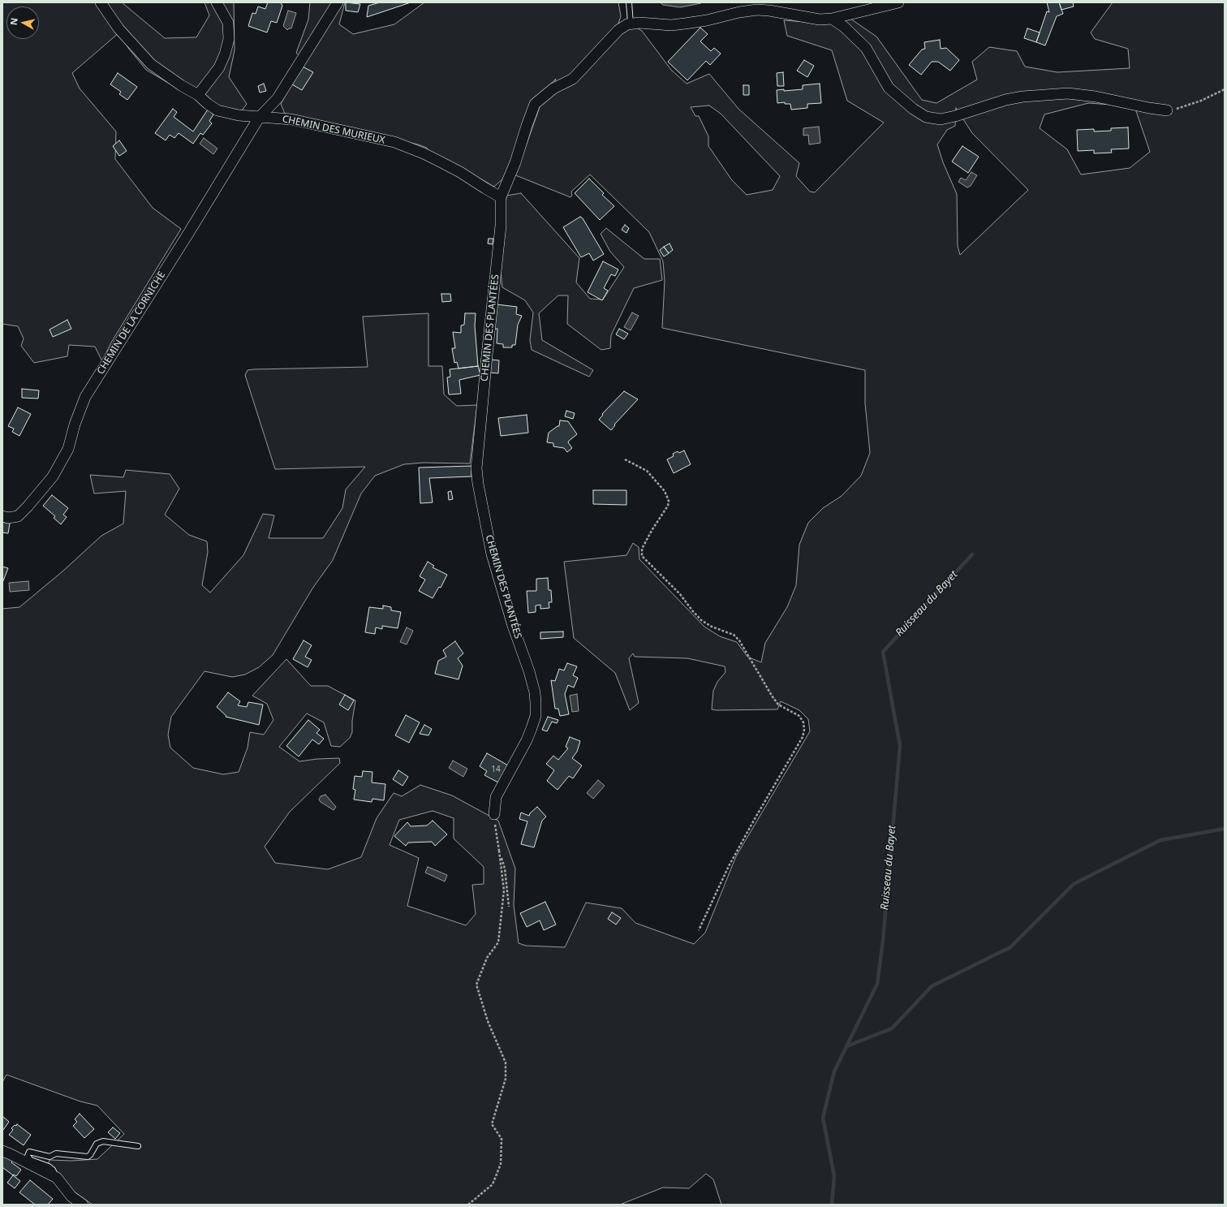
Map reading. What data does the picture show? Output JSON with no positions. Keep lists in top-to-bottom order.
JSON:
{
  "streets": {
    "street": ["CHEMIN DES MURIEUX", "CHEMIN DE LA CORNICHE", "CHEMIN DES PLANTÉES"]
  },
  "crossings": [
    ["CHEMIN DES MURIEUX", "CHEMIN DE LA CORNICHE"],
    ["CHEMIN DES MURIEUX", "CHEMIN DES PLANTÉES"]
  ],
  "water": ["Ruisseau du Bayet"],
  "house_numbers": ["14"],
  "north": "left"
}
